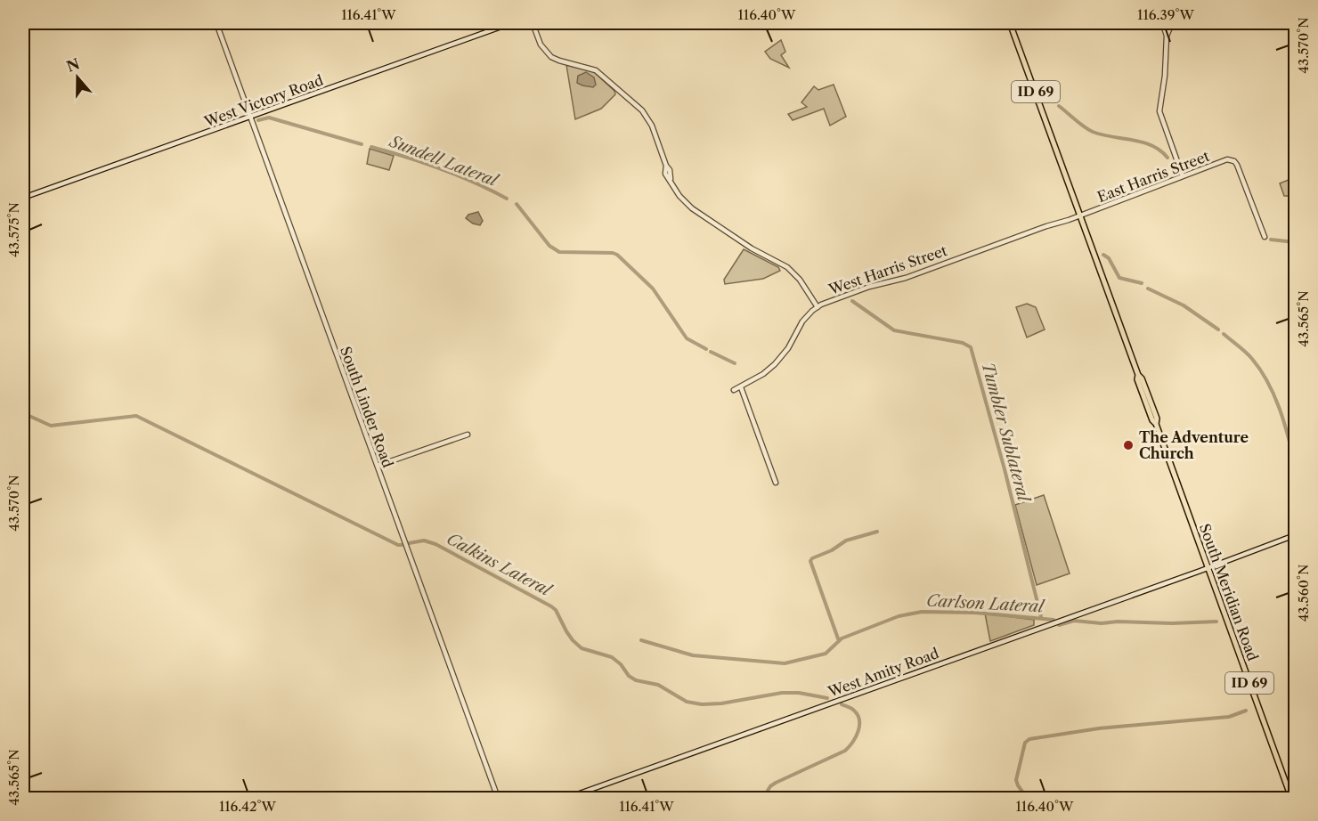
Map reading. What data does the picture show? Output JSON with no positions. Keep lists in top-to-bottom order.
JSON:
{
  "streets": {
    "main road": ["ID 69", "South Meridian Road"],
    "street": [
      "West Victory Road",
      "East Harris Street",
      "West Harris Street",
      "South Linder Road",
      "West Amity Road"
    ]
  },
  "crossings": [
    ["West Victory Road", "South Linder Road"],
    ["East Harris Street", "West Harris Street"],
    ["East Harris Street", "South Meridian Road"],
    ["West Harris Street", "South Meridian Road"],
    ["South Meridian Road", "West Amity Road"]
  ],
  "water": [
    "Sundell Lateral",
    "Tumbler Sublateral",
    "Calkins Lateral",
    "Carlson Lateral"
  ],
  "places": ["The Adventure Church"],
  "north": "top",
  "coordinates": [
    "116.41°W",
    "116.40°W",
    "116.39°W",
    "43.570°N",
    "43.575°N",
    "43.565°N",
    "43.560°N",
    "116.42°W"
  ]
}
